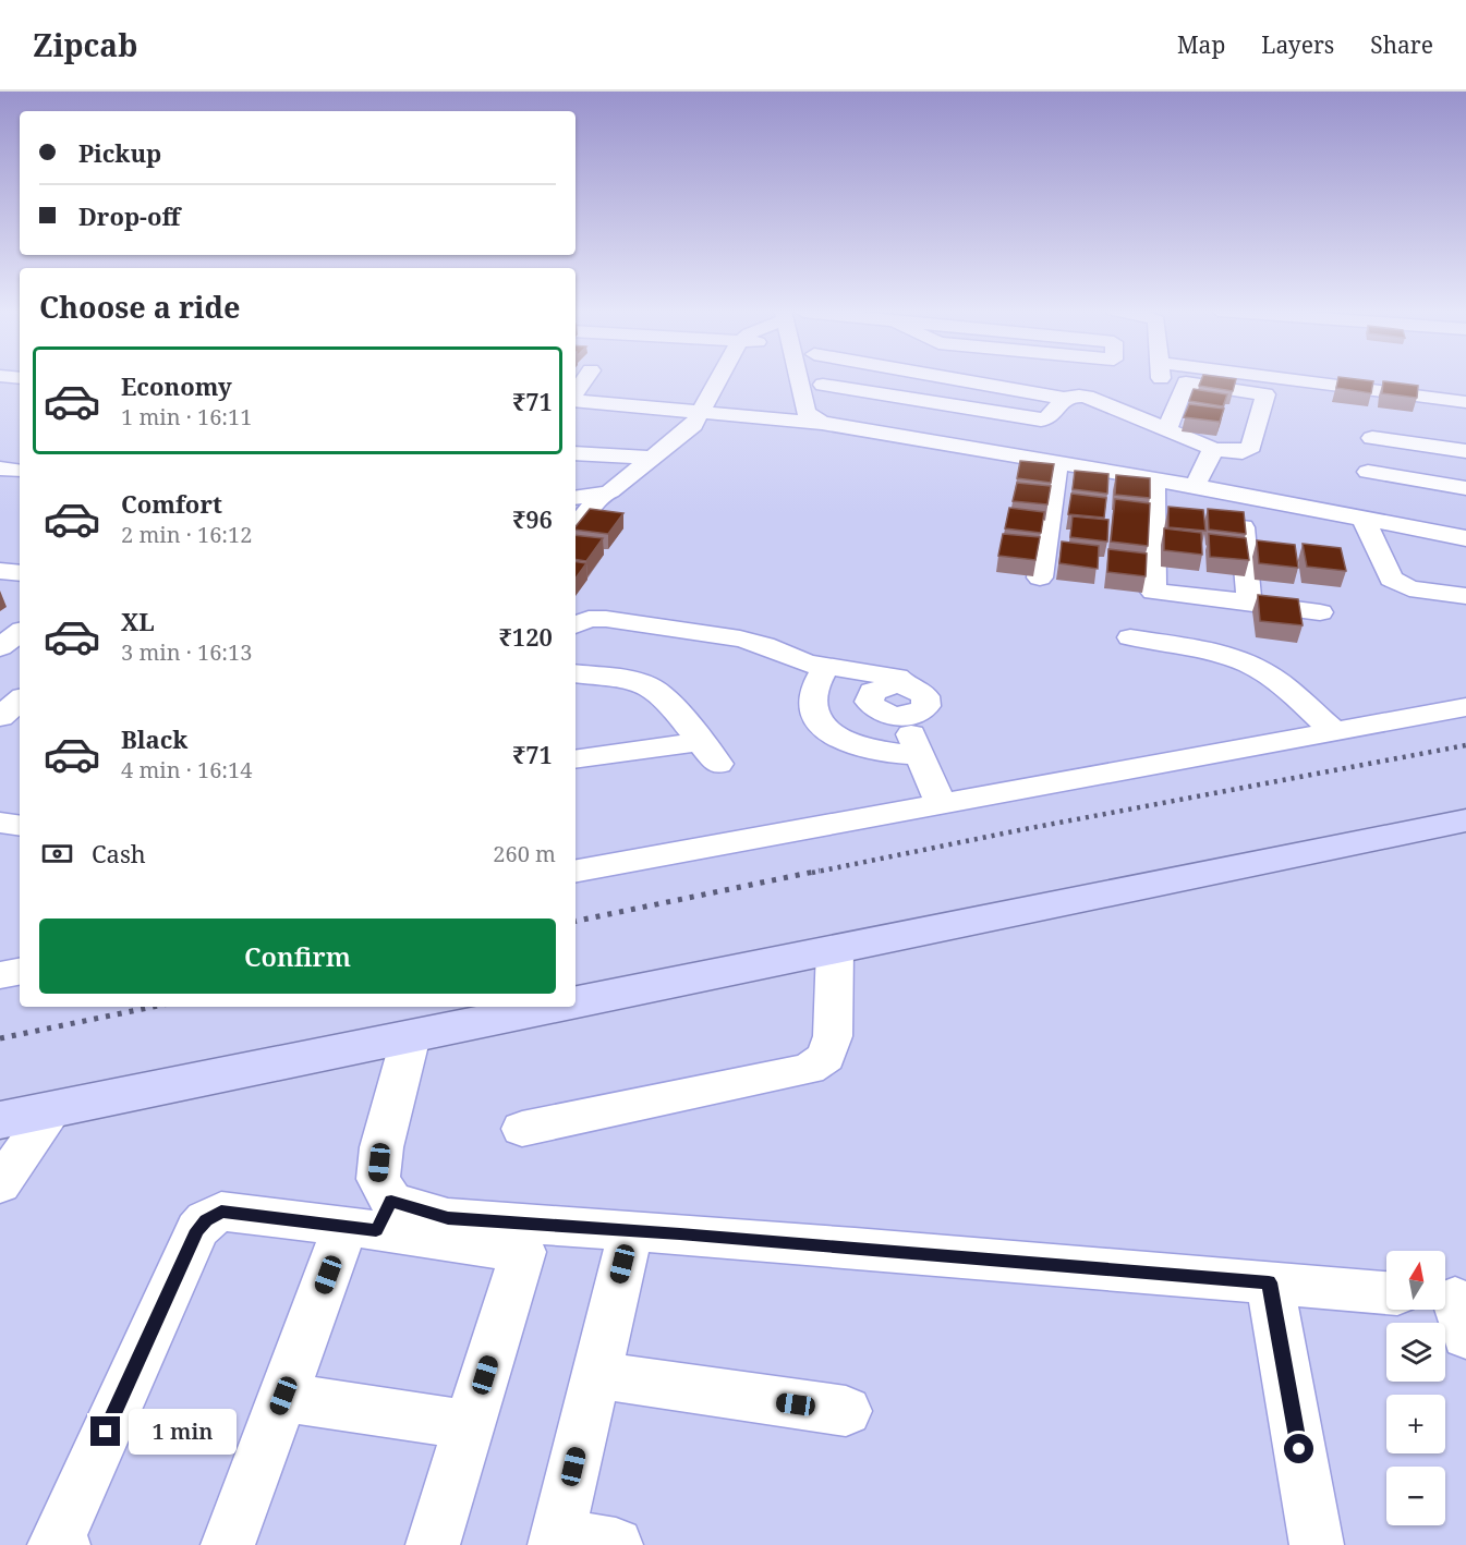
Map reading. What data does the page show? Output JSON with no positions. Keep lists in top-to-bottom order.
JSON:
{
  "north": "top",
  "page": {
    "header": "Zipcab",
    "nav": ["Map", "Layers", "Share"],
    "banner": ["Pickup", "Drop-off"],
    "heading": "Choose a ride",
    "list": [
      {
        "name": "Economy",
        "note": "1 min · 16:11",
        "value": "₹71"
      },
      {
        "name": "Comfort",
        "note": "2 min · 16:12",
        "value": "₹96"
      },
      {
        "name": "XL",
        "note": "3 min · 16:13",
        "value": "₹120"
      },
      {
        "name": "Black",
        "note": "4 min · 16:14",
        "value": "₹71"
      }
    ],
    "pay": ["Cash", "260 m"],
    "buttons": "Confirm",
    "map_buttons": ["+", "−"],
    "bubble": "1 min"
  }
}
